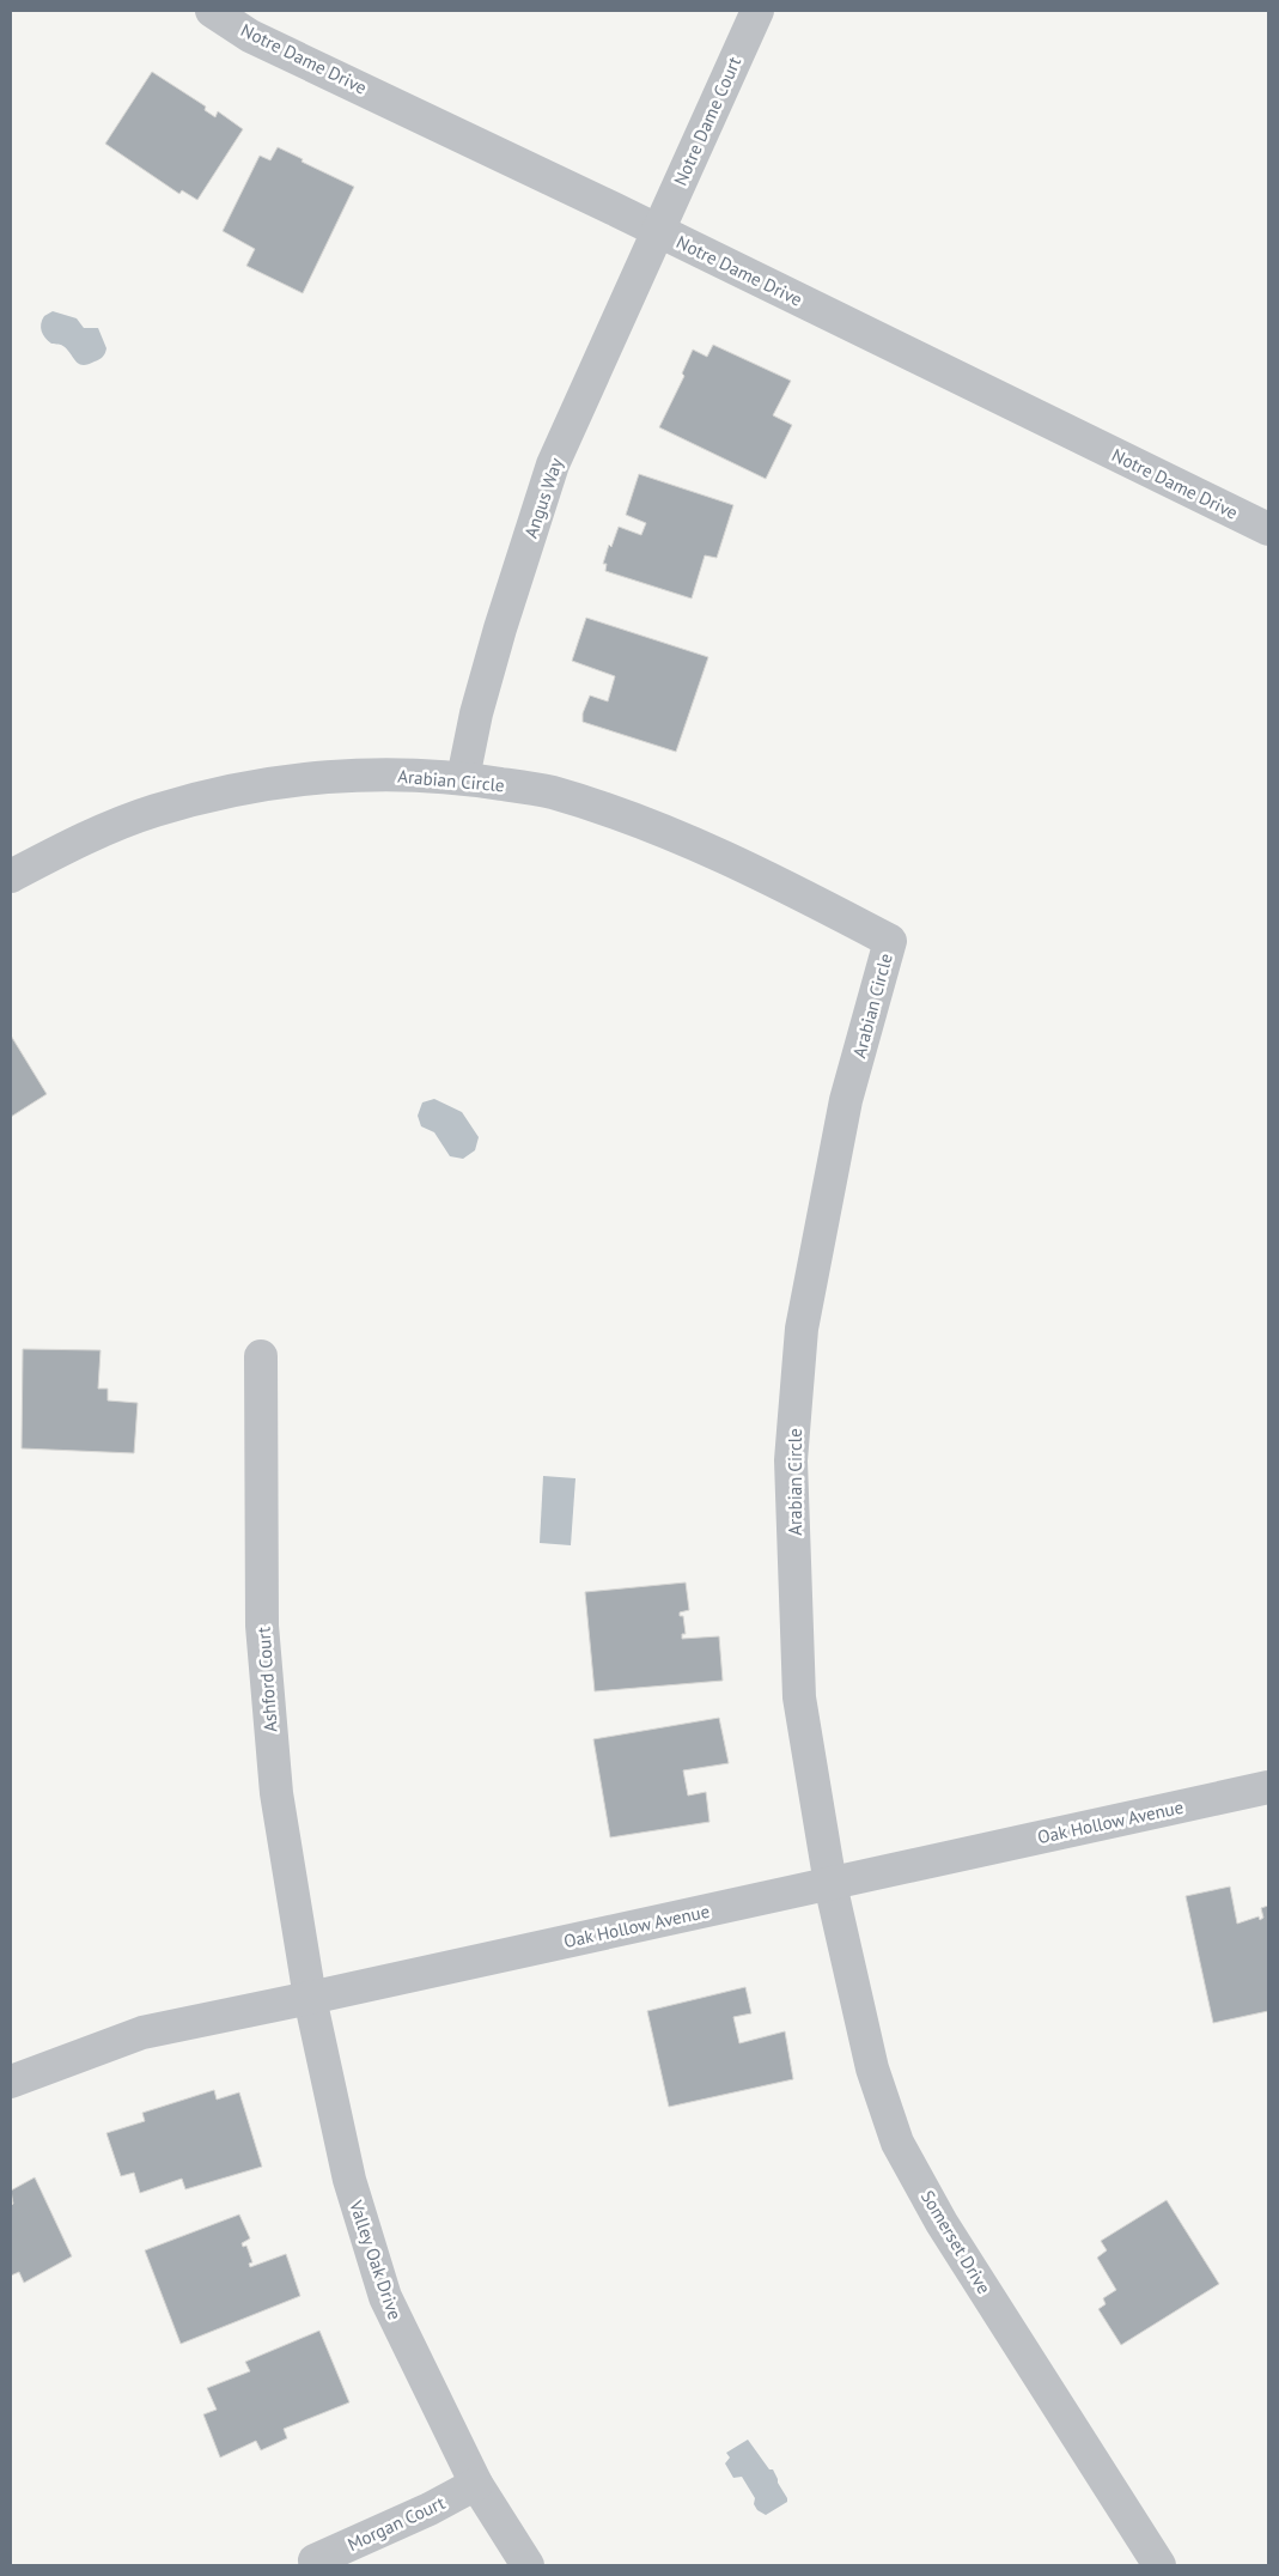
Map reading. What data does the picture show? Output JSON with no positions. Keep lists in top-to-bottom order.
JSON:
{
  "streets": {
    "street": [
      "Notre Dame Drive",
      "Notre Dame Court",
      "Angus Way",
      "Arabian Circle",
      "Ashford Court",
      "Oak Hollow Avenue",
      "Somerset Drive",
      "Valley Oak Drive",
      "Morgan Court"
    ]
  },
  "crossings": [
    ["Notre Dame Drive", "Notre Dame Court"],
    ["Notre Dame Drive", "Angus Way"],
    ["Notre Dame Court", "Angus Way"],
    ["Angus Way", "Arabian Circle"],
    ["Arabian Circle", "Oak Hollow Avenue"],
    ["Arabian Circle", "Somerset Drive"],
    ["Ashford Court", "Oak Hollow Avenue"],
    ["Ashford Court", "Valley Oak Drive"],
    ["Oak Hollow Avenue", "Somerset Drive"],
    ["Oak Hollow Avenue", "Valley Oak Drive"],
    ["Valley Oak Drive", "Morgan Court"]
  ]
}
